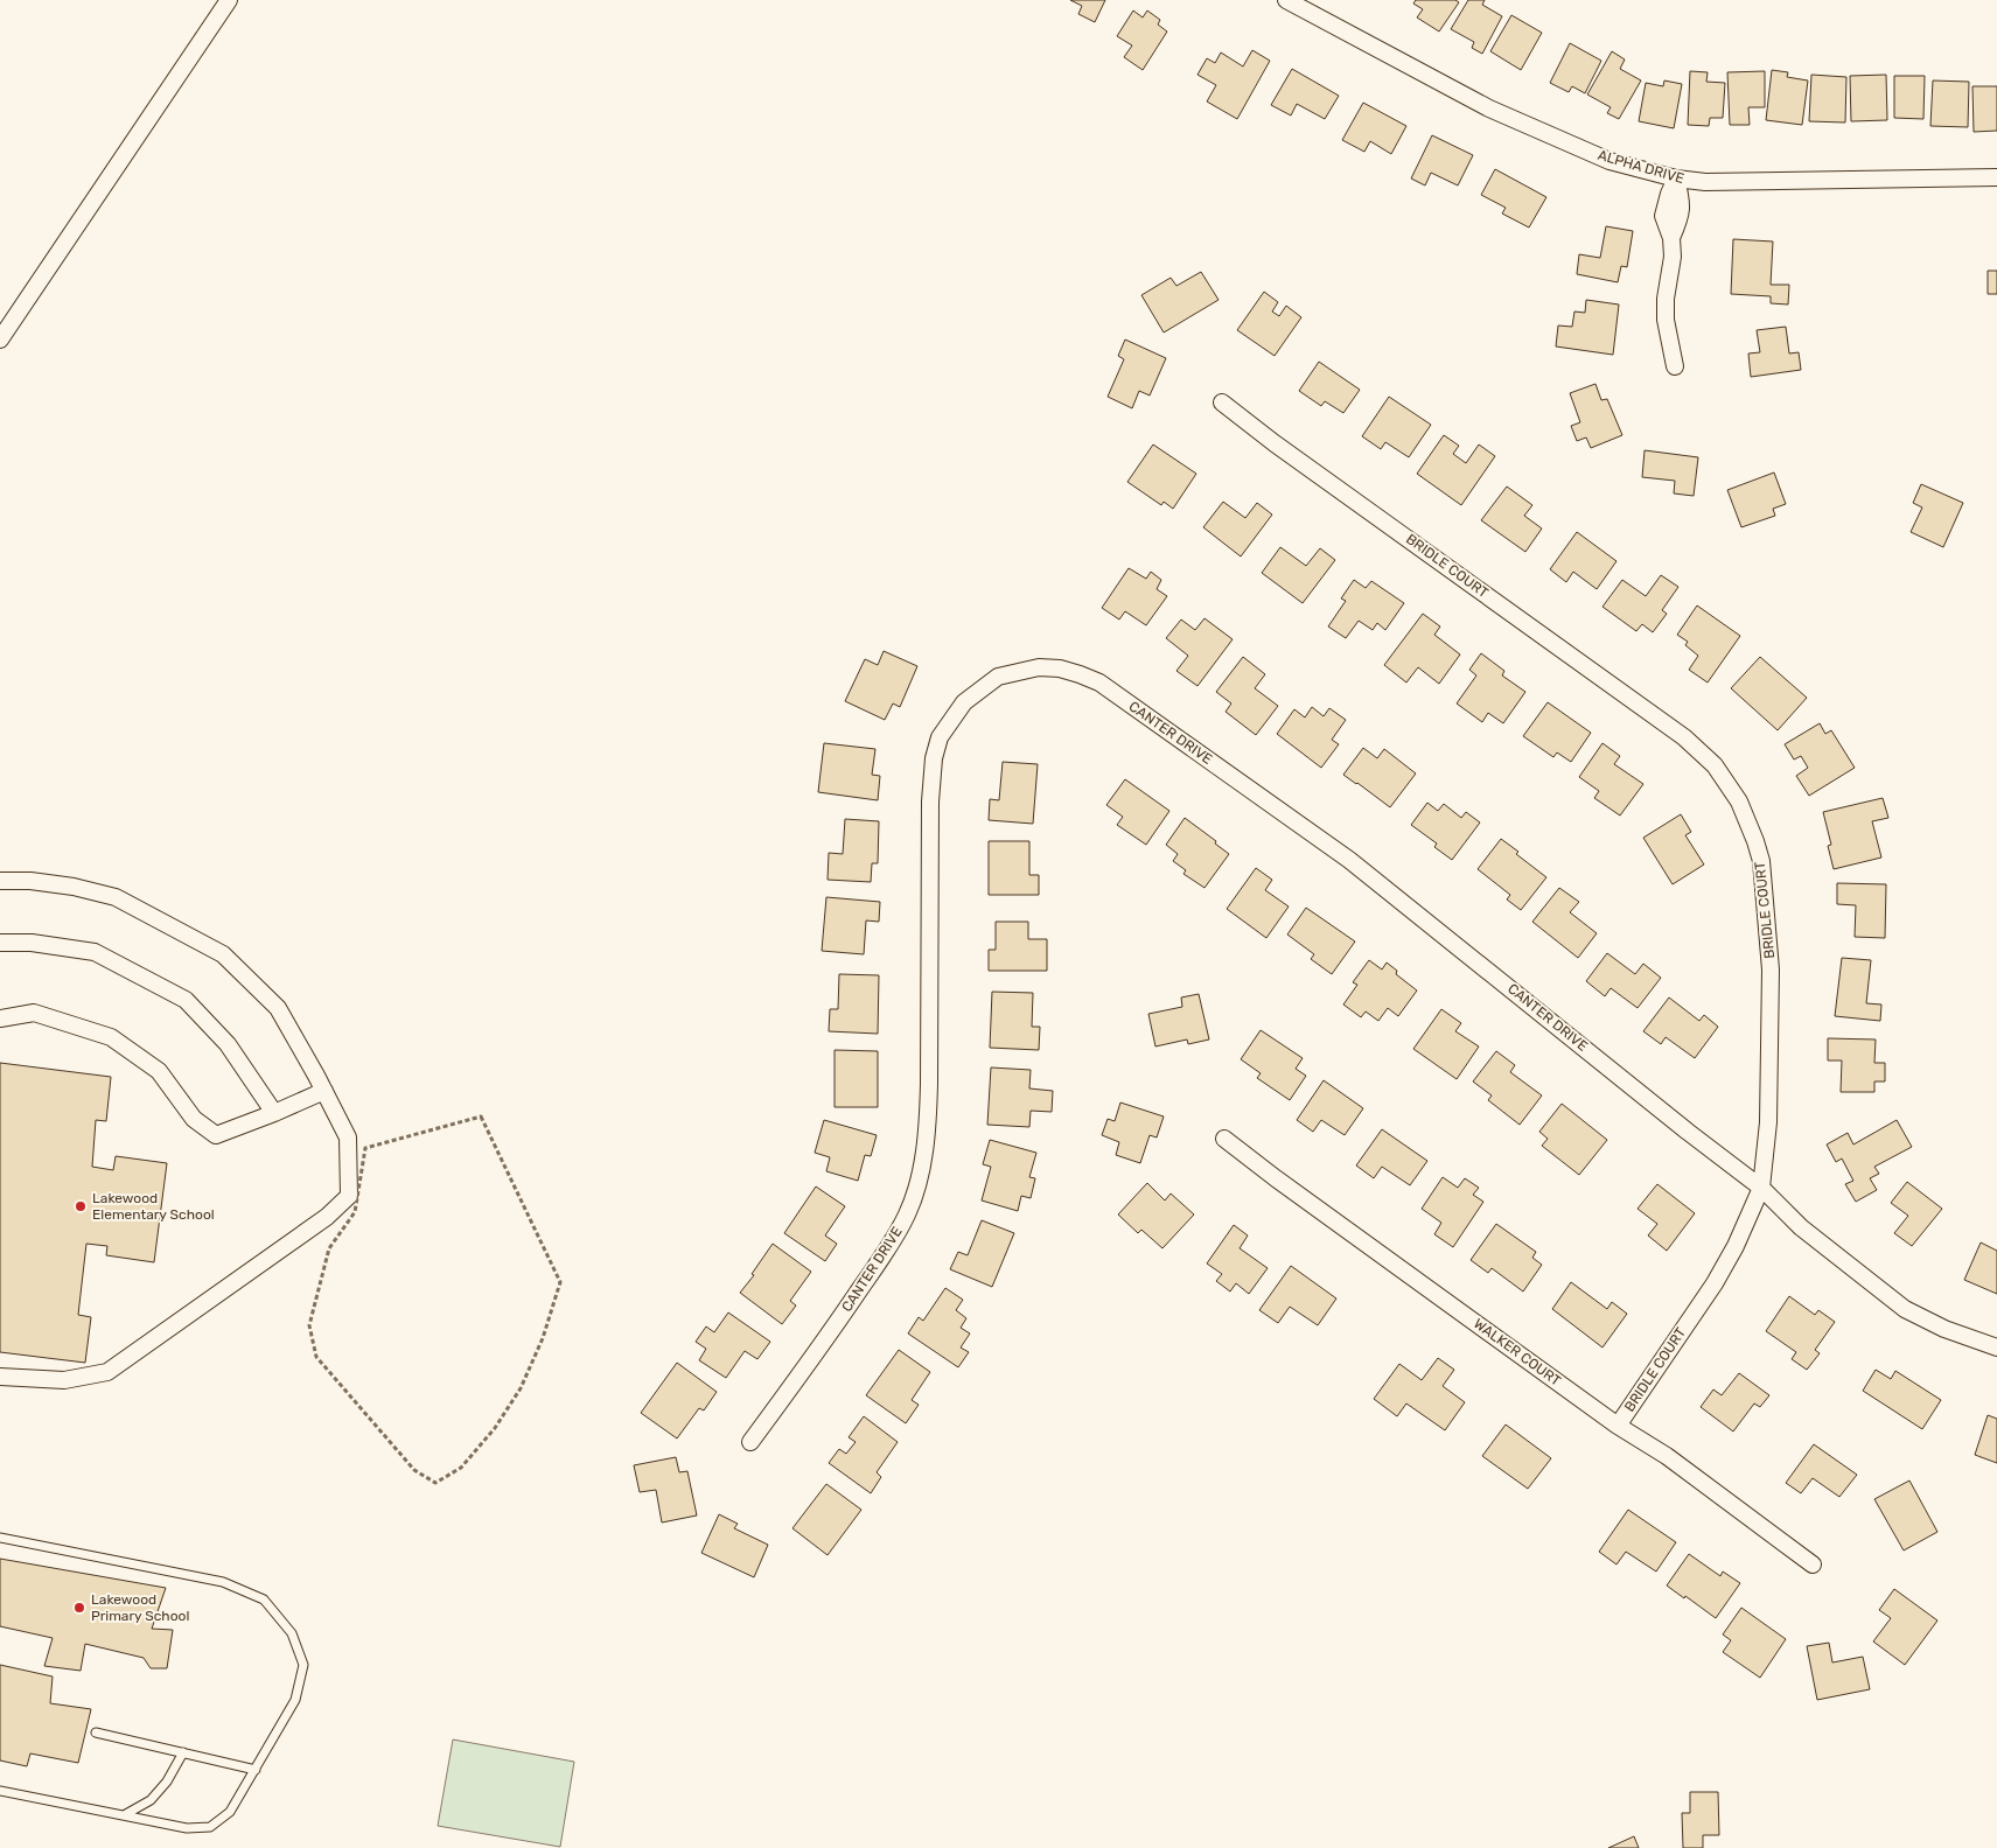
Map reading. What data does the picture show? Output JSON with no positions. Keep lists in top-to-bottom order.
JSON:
{
  "streets": {
    "street": [
      "ALPHA DRIVE",
      "BRIDLE COURT",
      "CANTER DRIVE",
      "WALKER COURT"
    ]
  },
  "crossings": [
    ["BRIDLE COURT", "CANTER DRIVE"],
    ["BRIDLE COURT", "WALKER COURT"]
  ],
  "places": ["Lakewood Elementary School", "Lakewood Primary School"]
}
